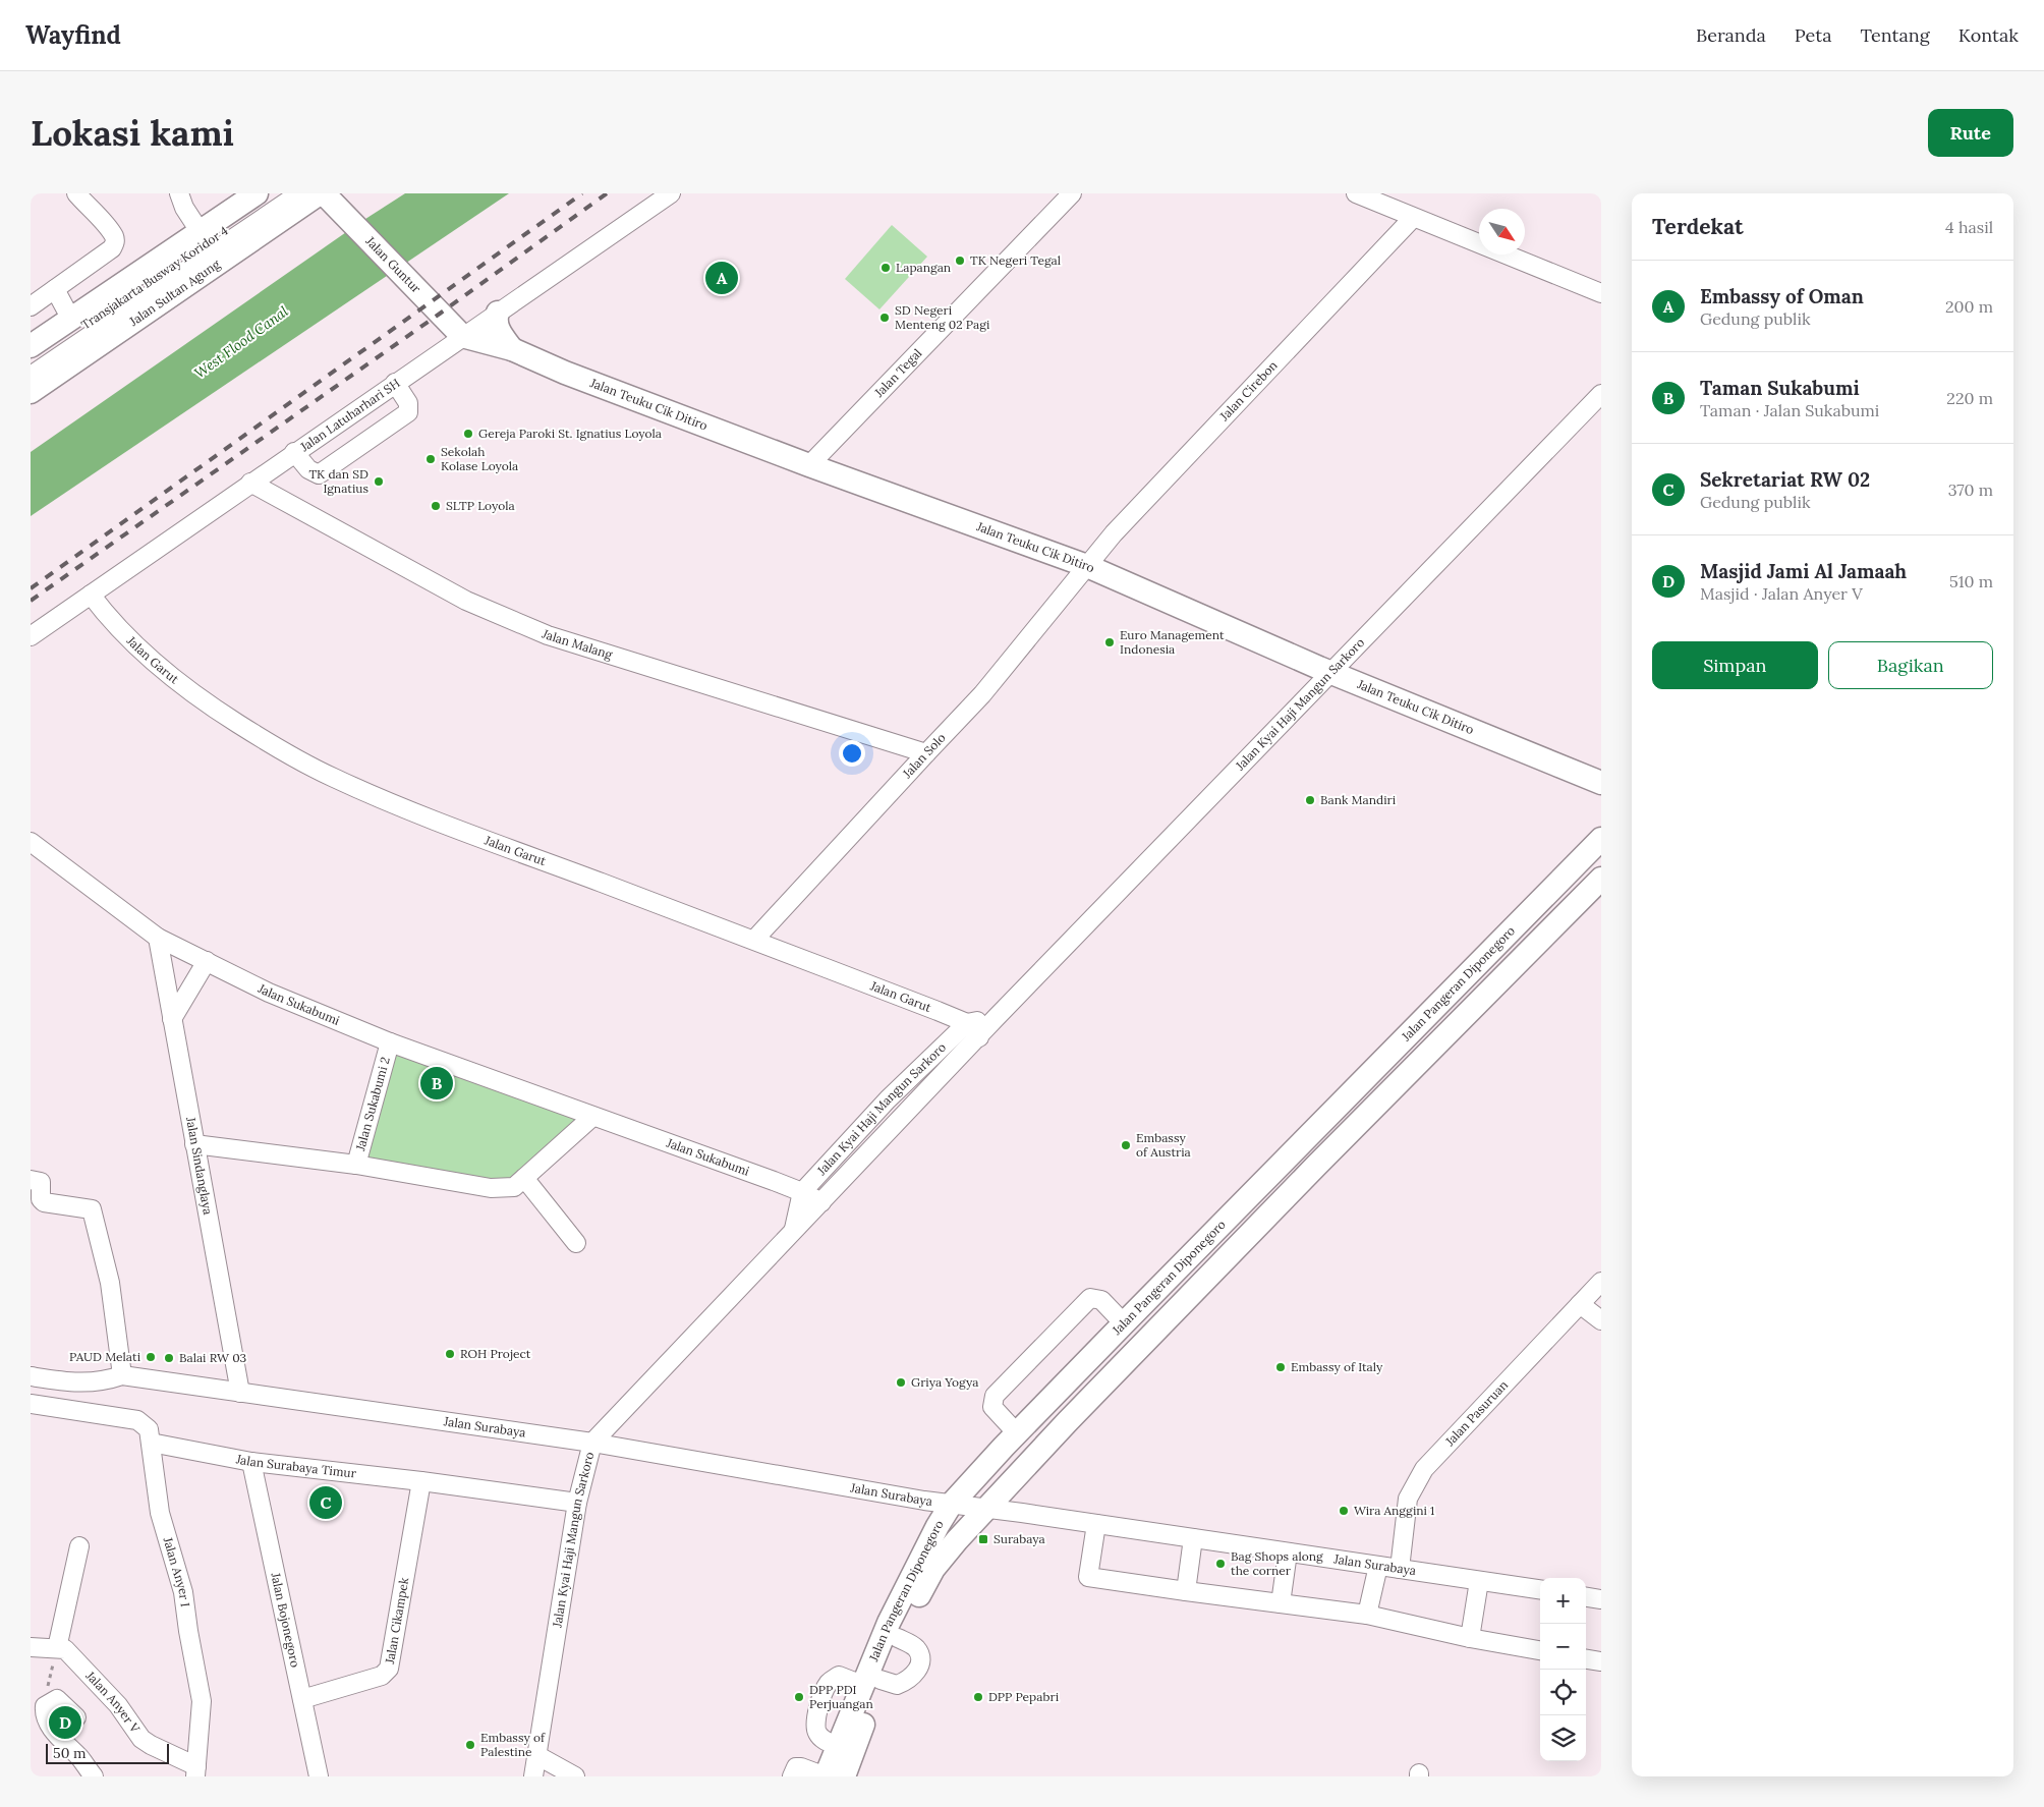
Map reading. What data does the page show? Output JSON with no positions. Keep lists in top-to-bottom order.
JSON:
{
  "streets": {
    "main road": [
      "Jalan Guntur",
      "Jalan Sultan Agung",
      "Jalan Teuku Cik Ditiro",
      "Jalan Pangeran Diponegoro"
    ],
    "street": [
      "Transjakarta Busway Koridor 4",
      "Jalan Tegal",
      "Jalan Cirebon",
      "Jalan Latuharhari SH",
      "Jalan Malang",
      "Jalan Garut",
      "Jalan Kyai Haji Mangun Sarkoro",
      "Jalan Solo",
      "Jalan Sukabumi",
      "Jalan Sukabumi 2",
      "Jalan Sindanglaya",
      "Jalan Pasuruan",
      "Jalan Surabaya",
      "Jalan Surabaya Timur",
      "Jalan Anyer I",
      "Jalan Bojonegoro",
      "Jalan Cikampek",
      "Jalan Anyer V"
    ]
  },
  "crossings": [
    ["Jalan Guntur", "Jalan Teuku Cik Ditiro"],
    ["Jalan Guntur", "Jalan Latuharhari SH"],
    ["Transjakarta Busway Koridor 4", "Jalan Sultan Agung"],
    ["Jalan Tegal", "Jalan Teuku Cik Ditiro"],
    ["Jalan Cirebon", "Jalan Teuku Cik Ditiro"],
    ["Jalan Cirebon", "Jalan Solo"],
    ["Jalan Teuku Cik Ditiro", "Jalan Latuharhari SH"],
    ["Jalan Teuku Cik Ditiro", "Jalan Kyai Haji Mangun Sarkoro"],
    ["Jalan Teuku Cik Ditiro", "Jalan Solo"],
    ["Jalan Latuharhari SH", "Jalan Malang"],
    ["Jalan Latuharhari SH", "Jalan Garut"],
    ["Jalan Malang", "Jalan Solo"],
    ["Jalan Garut", "Jalan Kyai Haji Mangun Sarkoro"],
    ["Jalan Garut", "Jalan Solo"],
    ["Jalan Kyai Haji Mangun Sarkoro", "Jalan Sukabumi"],
    ["Jalan Kyai Haji Mangun Sarkoro", "Jalan Surabaya"],
    ["Jalan Kyai Haji Mangun Sarkoro", "Jalan Surabaya Timur"],
    ["Jalan Pangeran Diponegoro", "Jalan Surabaya"],
    ["Jalan Sukabumi", "Jalan Sukabumi 2"],
    ["Jalan Sukabumi", "Jalan Sindanglaya"],
    ["Jalan Sindanglaya", "Jalan Surabaya"],
    ["Jalan Pasuruan", "Jalan Surabaya"],
    ["Jalan Surabaya Timur", "Jalan Anyer I"],
    ["Jalan Surabaya Timur", "Jalan Bojonegoro"],
    ["Jalan Surabaya Timur", "Jalan Cikampek"],
    ["Jalan Anyer I", "Jalan Anyer V"],
    ["Jalan Bojonegoro", "Jalan Cikampek"]
  ],
  "water": ["West Flood Canal"],
  "places": {
    "other": [
      "TK Negeri Tegal",
      "Lapangan",
      "SD Negeri Menteng 02 Pagi",
      "Gereja Paroki St. Ignatius Loyola",
      "Sekolah Kolase Loyola",
      "TK dan SD Ignatius",
      "SLTP Loyola",
      "Euro Management Indonesia",
      "Bank Mandiri",
      "Embassy of Austria",
      "ROH Project",
      "PAUD Melati",
      "Balai RW 03",
      "Embassy of Italy",
      "Griya Yogya",
      "Wira Anggini 1",
      "Bag Shops along the corner",
      "DPP PDI Perjuangan",
      "DPP Pepabri",
      "Embassy of Palestine"
    ],
    "transit": ["Surabaya"]
  },
  "scale_bar": "50 m",
  "north": "bottom right",
  "page": {
    "header": "Wayfind",
    "nav": [
      "Beranda",
      "Peta",
      "Tentang",
      "Kontak"
    ],
    "buttons": [
      "Rute",
      ["Simpan", "Bagikan"]
    ],
    "title": "Lokasi kami",
    "heading": ["Terdekat", "4 hasil"],
    "pins": [
      "A",
      "B",
      "C",
      "D"
    ],
    "list": [
      {
        "mark": "A",
        "name": "Embassy of Oman",
        "note": "Gedung publik",
        "value": "200 m"
      },
      {
        "mark": "B",
        "name": "Taman Sukabumi",
        "note": "Taman · Jalan Sukabumi",
        "value": "220 m"
      },
      {
        "mark": "C",
        "name": "Sekretariat RW 02",
        "note": "Gedung publik",
        "value": "370 m"
      },
      {
        "mark": "D",
        "name": "Masjid Jami Al Jamaah",
        "note": "Masjid · Jalan Anyer V",
        "value": "510 m"
      }
    ],
    "map_buttons": ["+", "−"],
    "scale": "50 m"
  }
}
